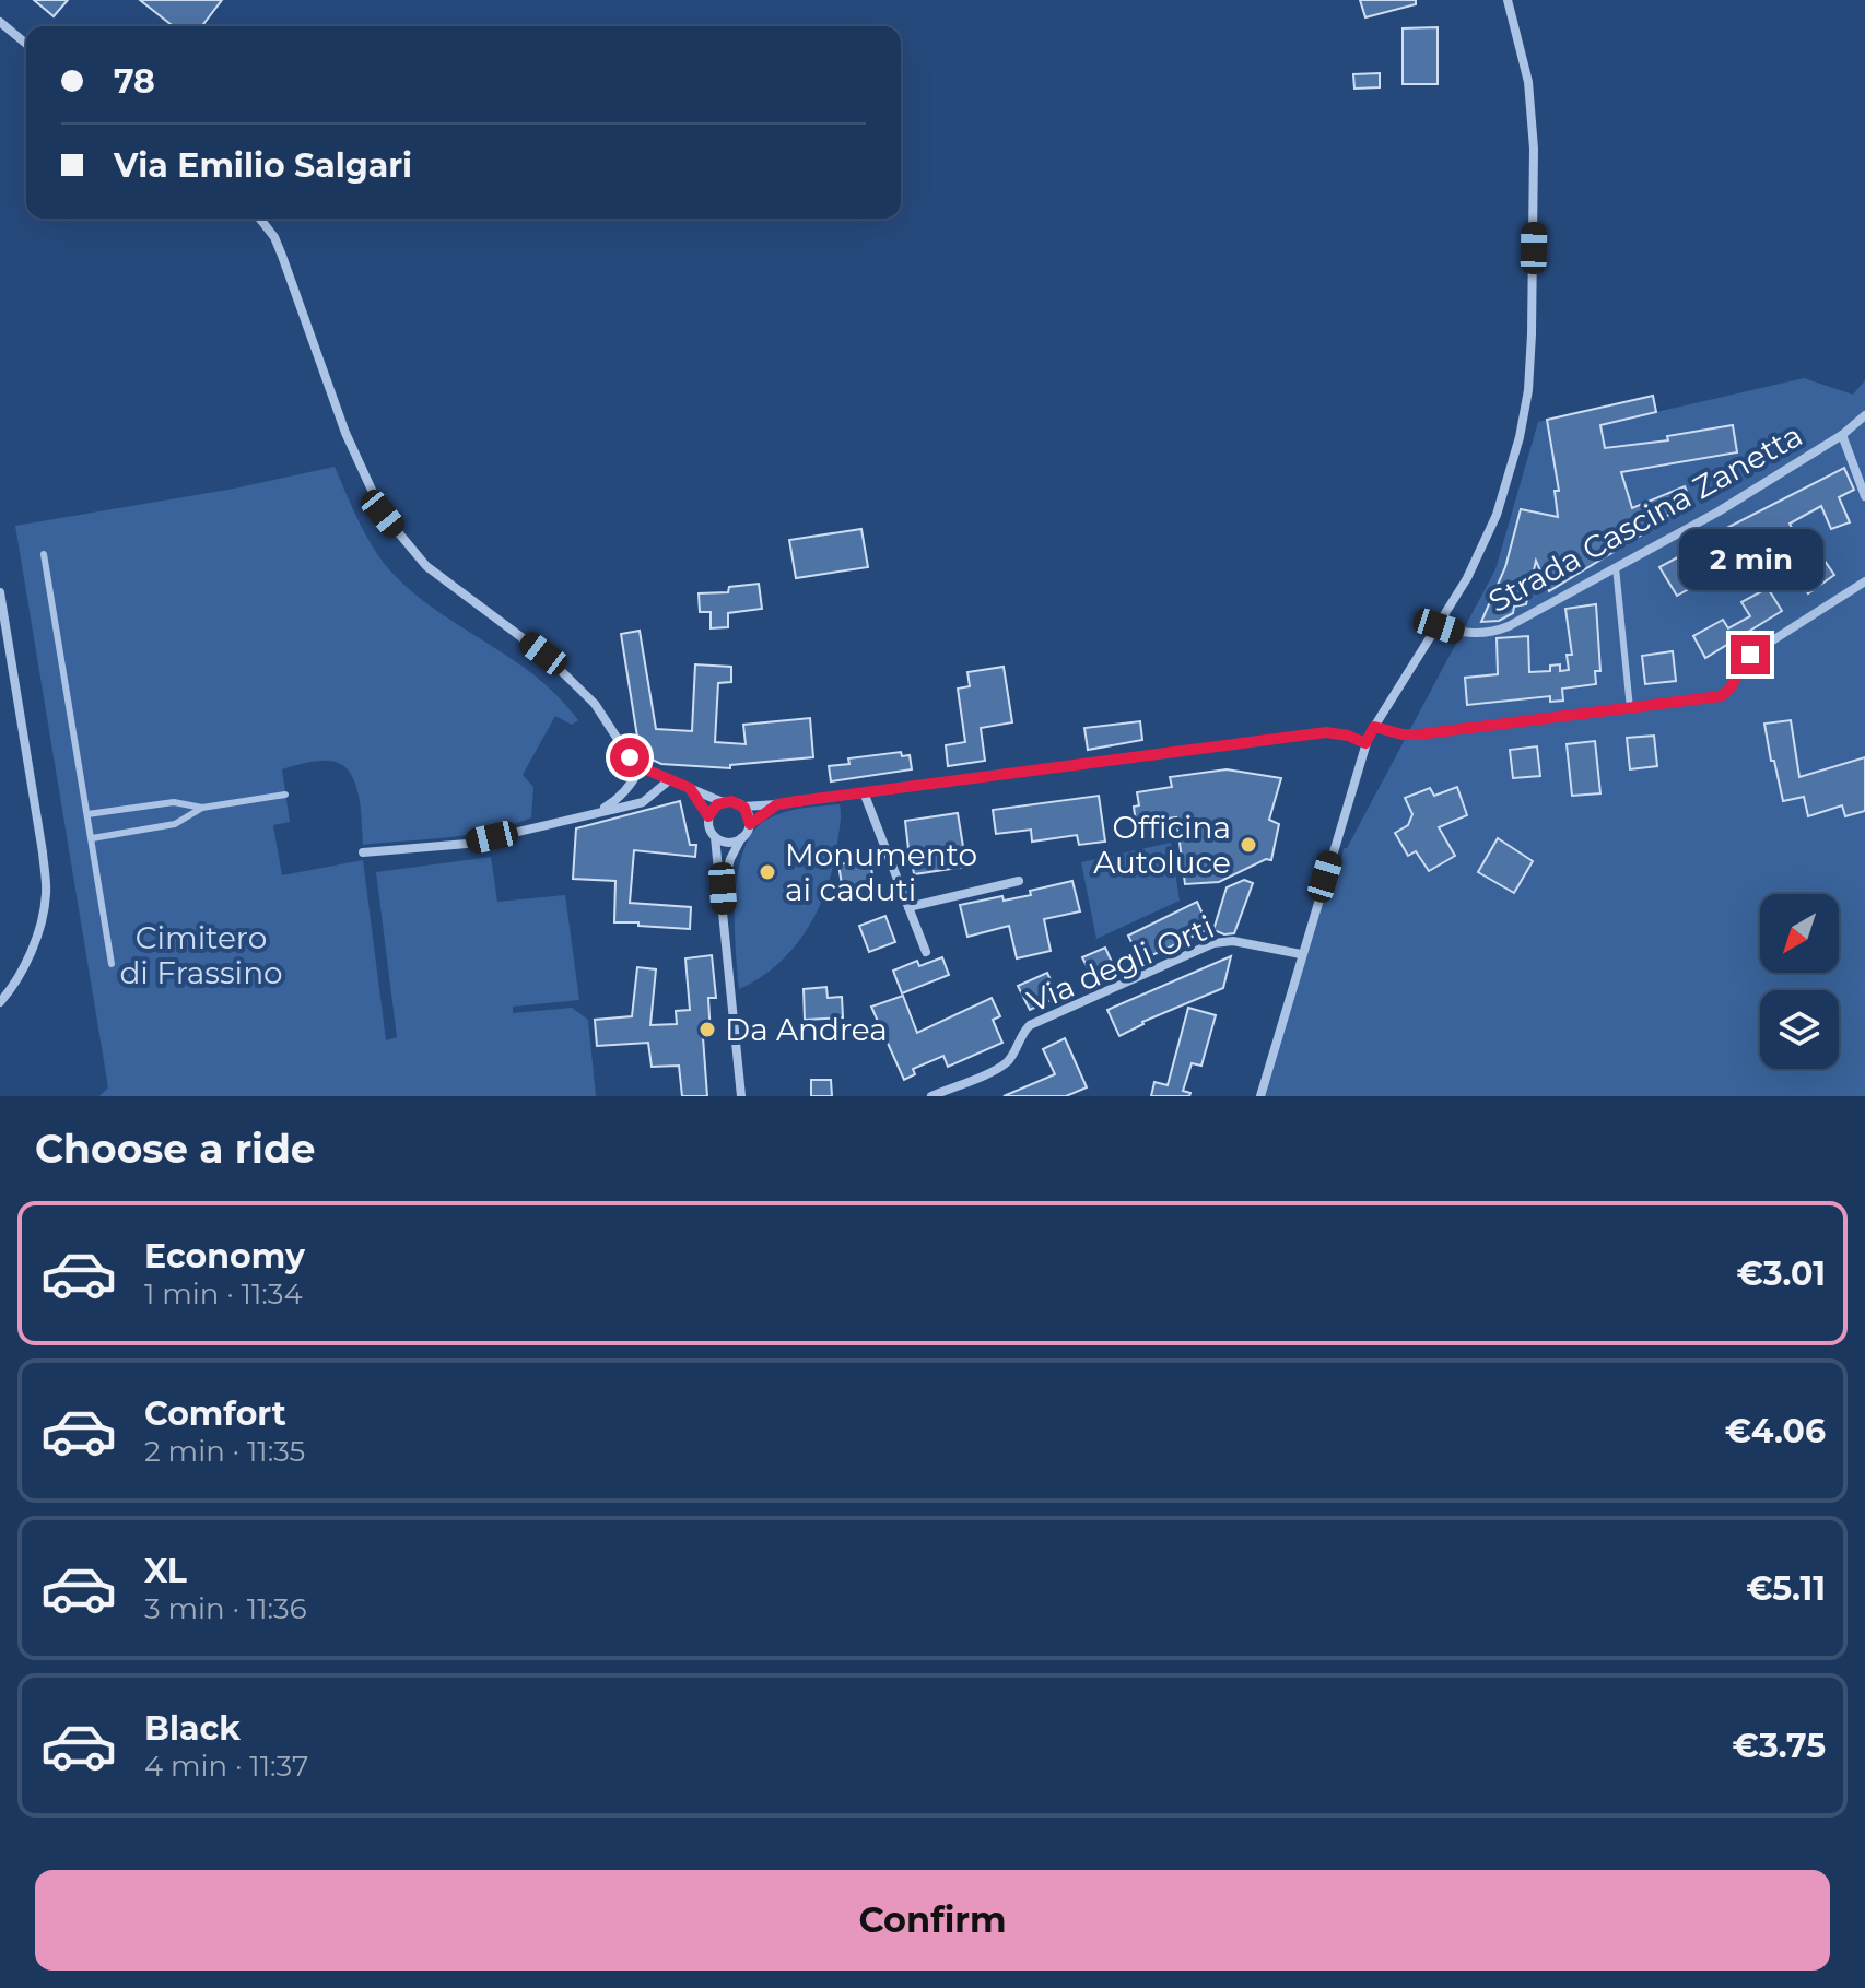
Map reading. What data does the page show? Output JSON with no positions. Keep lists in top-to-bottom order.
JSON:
{
  "streets": {
    "street": ["Strada Cascina Zanetta", "Via degli Orti"]
  },
  "parks": ["Cimitero di Frassino"],
  "places": ["Officina Autoluce", "Monumento ai caduti", "Da Andrea"],
  "north": "bottom left",
  "page": {
    "banner": ["78", "Via Emilio Salgari"],
    "bubble": "2 min",
    "heading": "Choose a ride",
    "list": [
      {
        "name": "Economy",
        "note": "1 min · 11:34",
        "value": "€3.01"
      },
      {
        "name": "Comfort",
        "note": "2 min · 11:35",
        "value": "€4.06"
      },
      {
        "name": "XL",
        "note": "3 min · 11:36",
        "value": "€5.11"
      },
      {
        "name": "Black",
        "note": "4 min · 11:37",
        "value": "€3.75"
      }
    ],
    "buttons": "Confirm"
  }
}
